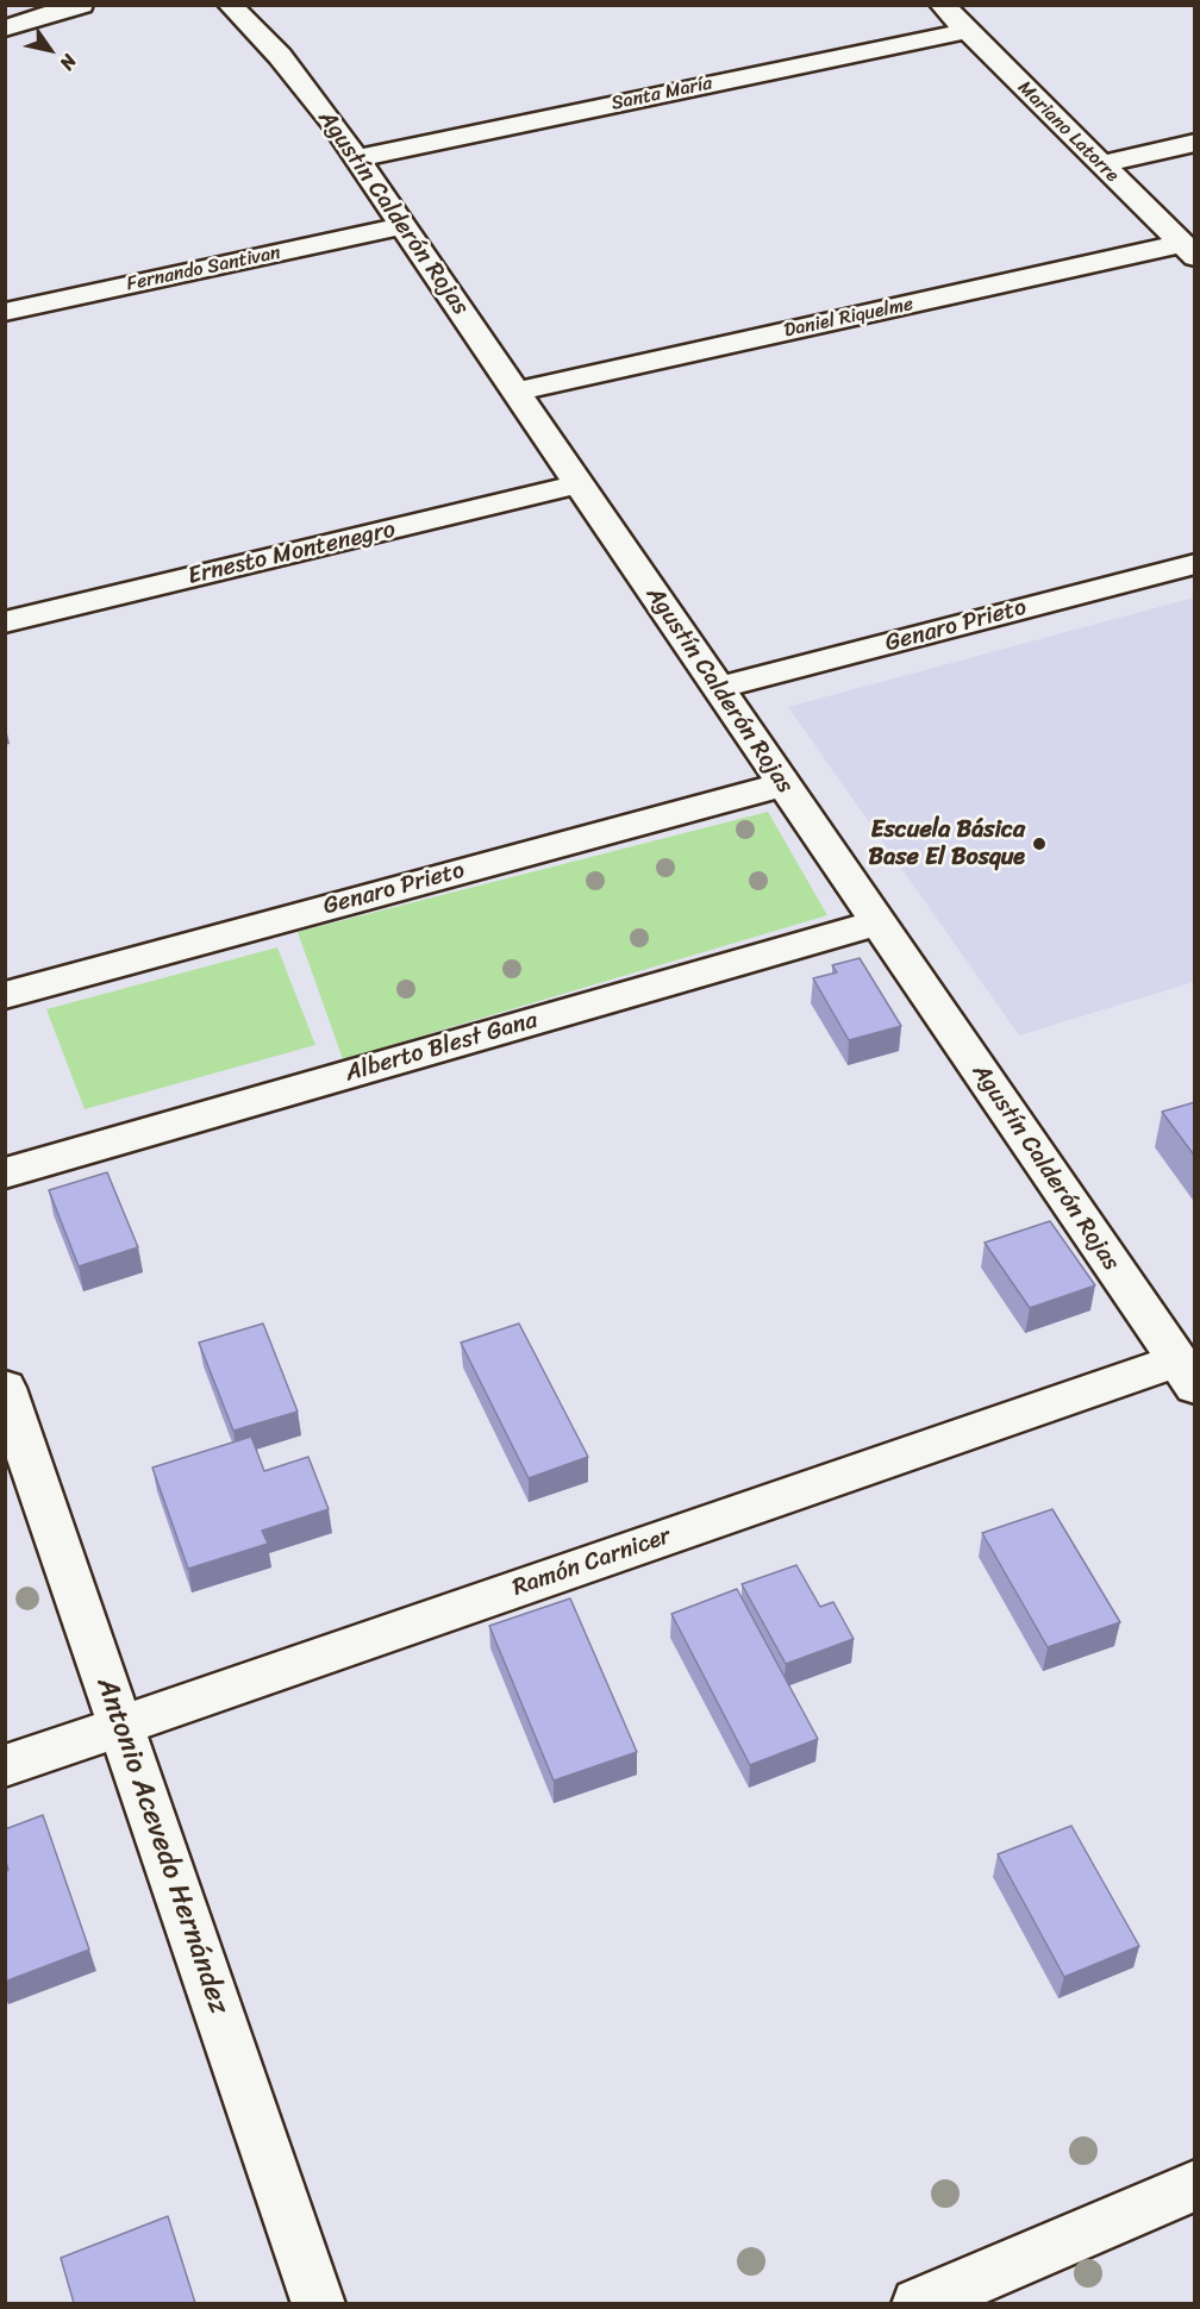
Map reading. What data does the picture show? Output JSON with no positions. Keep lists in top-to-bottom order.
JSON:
{
  "streets": {
    "street": [
      "Santa María",
      "Mariano Latorre",
      "Agustín Calderón Rojas",
      "Fernando Santivan",
      "Daniel Riquelme",
      "Ernesto Montenegro",
      "Genaro Prieto",
      "Alberto Blest Gana",
      "Ramón Carnicer",
      "Antonio Acevedo Hernández"
    ]
  },
  "crossings": [
    ["Santa María", "Mariano Latorre"],
    ["Santa María", "Agustín Calderón Rojas"],
    ["Mariano Latorre", "Daniel Riquelme"],
    ["Agustín Calderón Rojas", "Fernando Santivan"],
    ["Agustín Calderón Rojas", "Daniel Riquelme"],
    ["Agustín Calderón Rojas", "Ernesto Montenegro"],
    ["Agustín Calderón Rojas", "Genaro Prieto"],
    ["Agustín Calderón Rojas", "Alberto Blest Gana"],
    ["Agustín Calderón Rojas", "Ramón Carnicer"],
    ["Ramón Carnicer", "Antonio Acevedo Hernández"]
  ],
  "places": ["Escuela Básica Base El Bosque"],
  "north": "bottom right"
}
